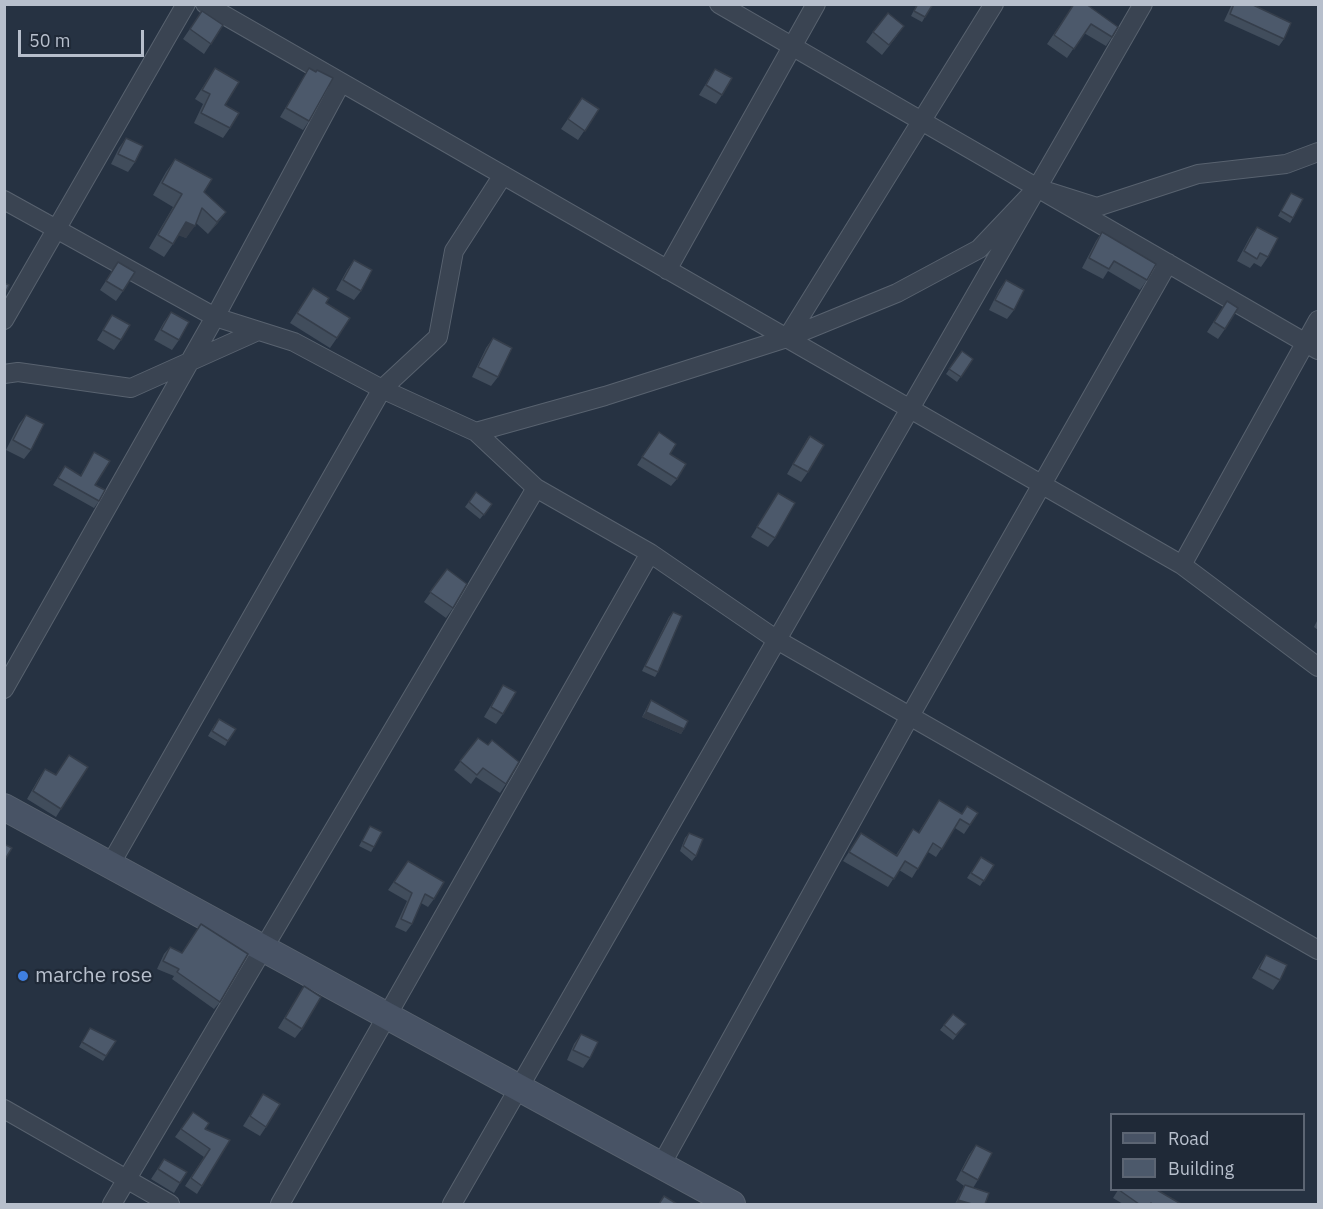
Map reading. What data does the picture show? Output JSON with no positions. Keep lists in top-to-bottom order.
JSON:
{
  "places": ["marche rose"],
  "legend": ["Road", "Building"],
  "scale_bar": "50 m"
}
